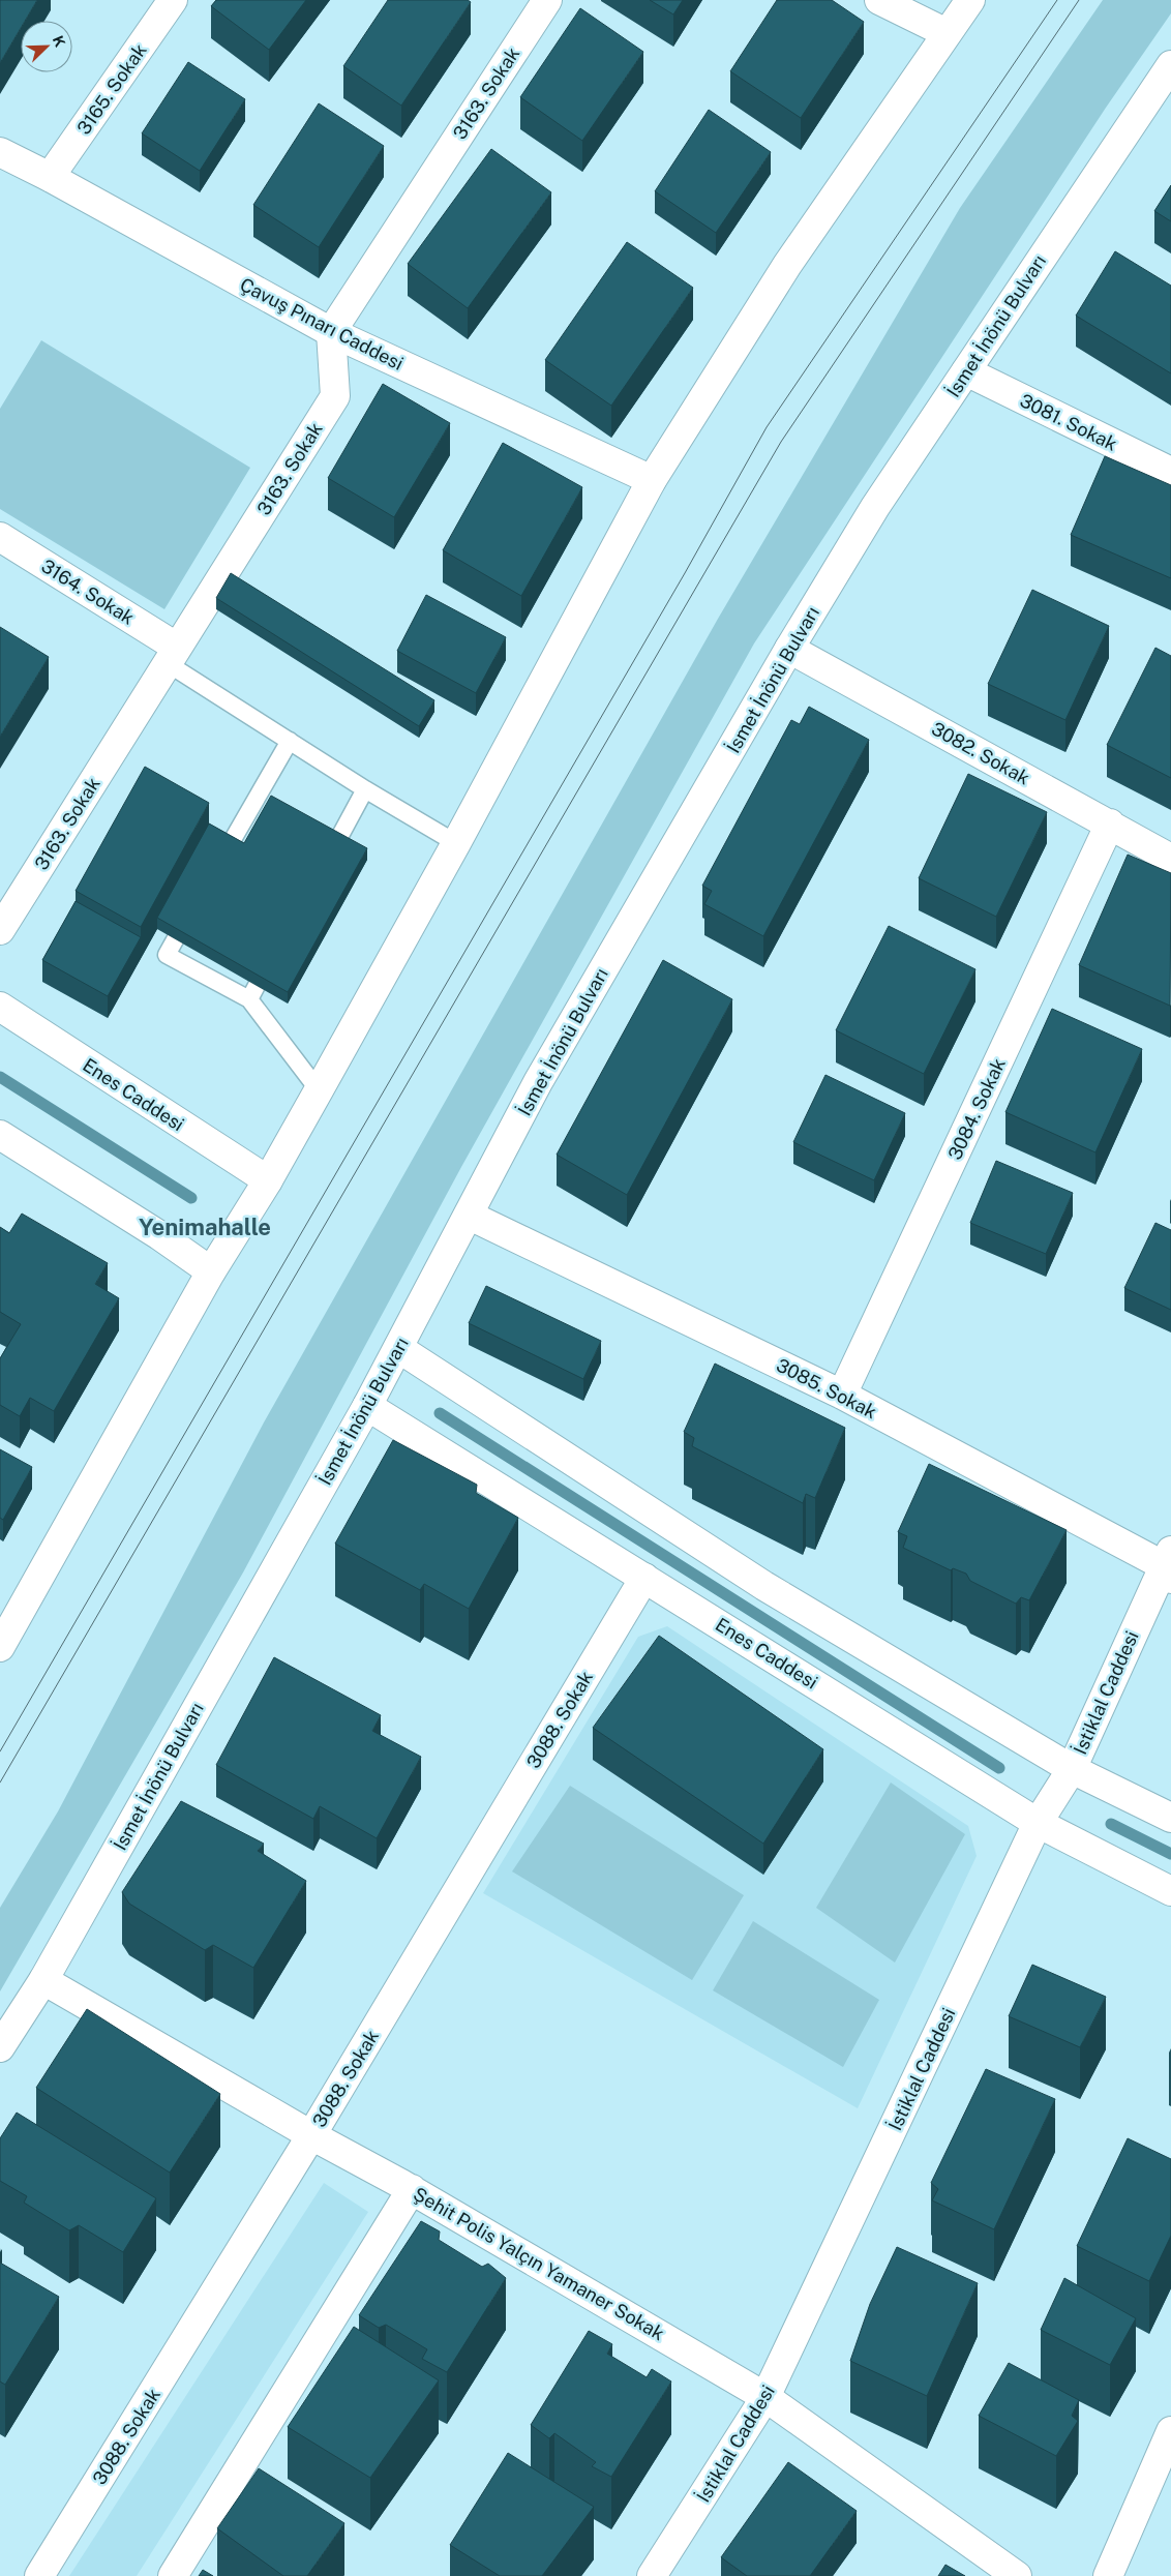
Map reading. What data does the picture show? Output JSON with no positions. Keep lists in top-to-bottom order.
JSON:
{
  "streets": {
    "street": [
      "3165. Sokak",
      "3163. Sokak",
      "Çavuş Pınarı Caddesi",
      "İsmet İnönü Bulvarı",
      "3081. Sokak",
      "3164. Sokak",
      "3082. Sokak",
      "Enes Caddesi",
      "3084. Sokak",
      "3085. Sokak",
      "İstiklal Caddesi",
      "3088. Sokak",
      "Şehit Polis Yalçın Yamaner Sokak"
    ]
  },
  "crossings": [
    ["3165. Sokak", "Çavuş Pınarı Caddesi"],
    ["3163. Sokak", "Çavuş Pınarı Caddesi"],
    ["3163. Sokak", "3164. Sokak"],
    ["İsmet İnönü Bulvarı", "3081. Sokak"],
    ["İsmet İnönü Bulvarı", "3082. Sokak"],
    ["İsmet İnönü Bulvarı", "Enes Caddesi"],
    ["İsmet İnönü Bulvarı", "3085. Sokak"],
    ["İsmet İnönü Bulvarı", "Şehit Polis Yalçın Yamaner Sokak"],
    ["3082. Sokak", "3084. Sokak"],
    ["Enes Caddesi", "İstiklal Caddesi"],
    ["Enes Caddesi", "3088. Sokak"],
    ["3084. Sokak", "3085. Sokak"],
    ["3085. Sokak", "İstiklal Caddesi"],
    ["İstiklal Caddesi", "Şehit Polis Yalçın Yamaner Sokak"],
    ["3088. Sokak", "Şehit Polis Yalçın Yamaner Sokak"]
  ],
  "districts": ["Yenimahalle"],
  "north": "top right"
}
